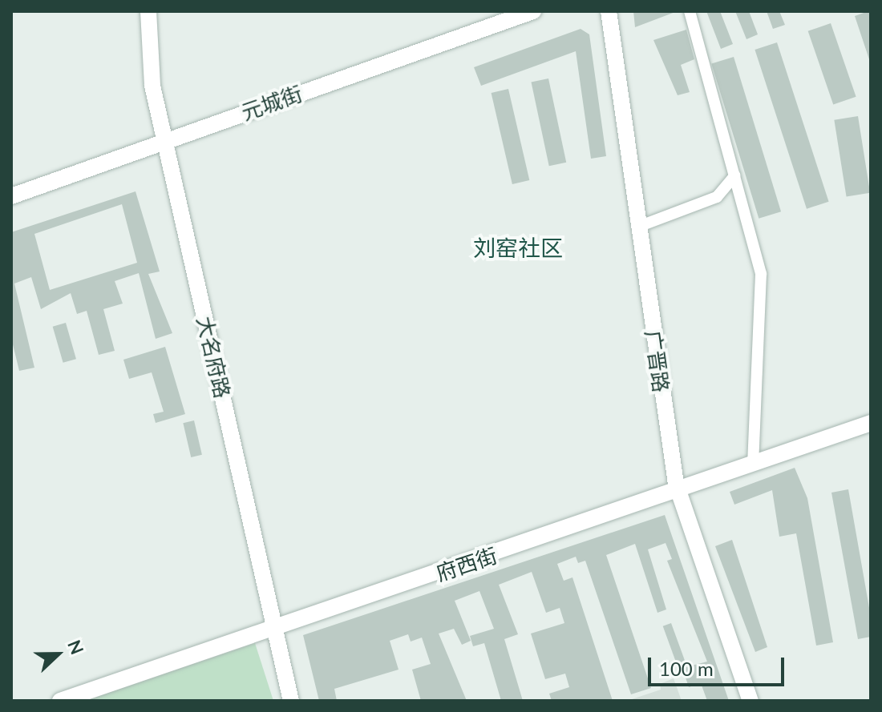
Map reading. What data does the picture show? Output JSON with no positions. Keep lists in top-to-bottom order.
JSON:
{
  "streets": {
    "street": [
      "元城街",
      "大名府路",
      "广晋路",
      "府西街"
    ]
  },
  "crossings": [
    ["元城街", "大名府路"],
    ["大名府路", "府西街"],
    ["广晋路", "府西街"]
  ],
  "districts": ["刘窑社区"],
  "scale_bar": "100 m",
  "north": "right"
}
